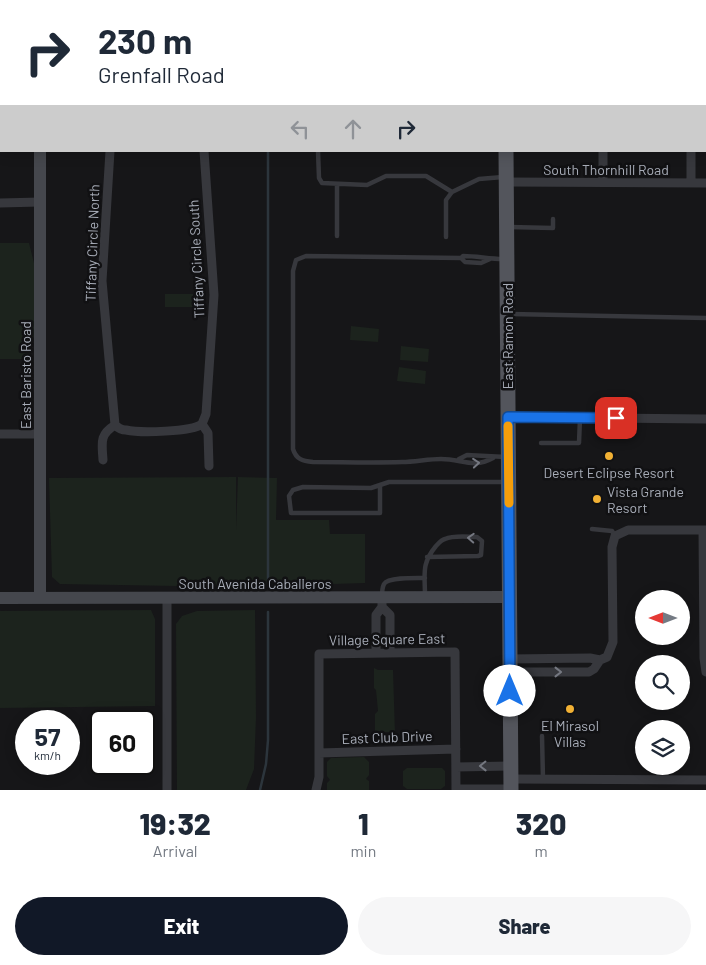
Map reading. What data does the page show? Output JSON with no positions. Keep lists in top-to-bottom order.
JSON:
{
  "streets": {
    "main road": ["East Ramon Road"],
    "street": [
      "South Thornhill Road",
      "Tiffany Circle North",
      "Tiffany Circle South",
      "East Baristo Road",
      "South Avenida Caballeros",
      "Village Square East",
      "East Club Drive"
    ]
  },
  "crossings": [
    ["South Thornhill Road", "East Ramon Road"],
    ["East Ramon Road", "South Avenida Caballeros"],
    ["East Baristo Road", "South Avenida Caballeros"],
    ["Village Square East", "East Club Drive"]
  ],
  "places": ["Desert Eclipse Resort", "Vista Grande Resort", "El Mirasol Villas"],
  "north": "left",
  "page": {
    "turn": ["230 m", "Grenfall Road"],
    "speed": "57 km/h",
    "limit": "60",
    "eta": [
      "19:32",
      "Arrival",
      "1",
      "min",
      "320",
      "m"
    ],
    "buttons": ["Exit", "Share"]
  }
}
